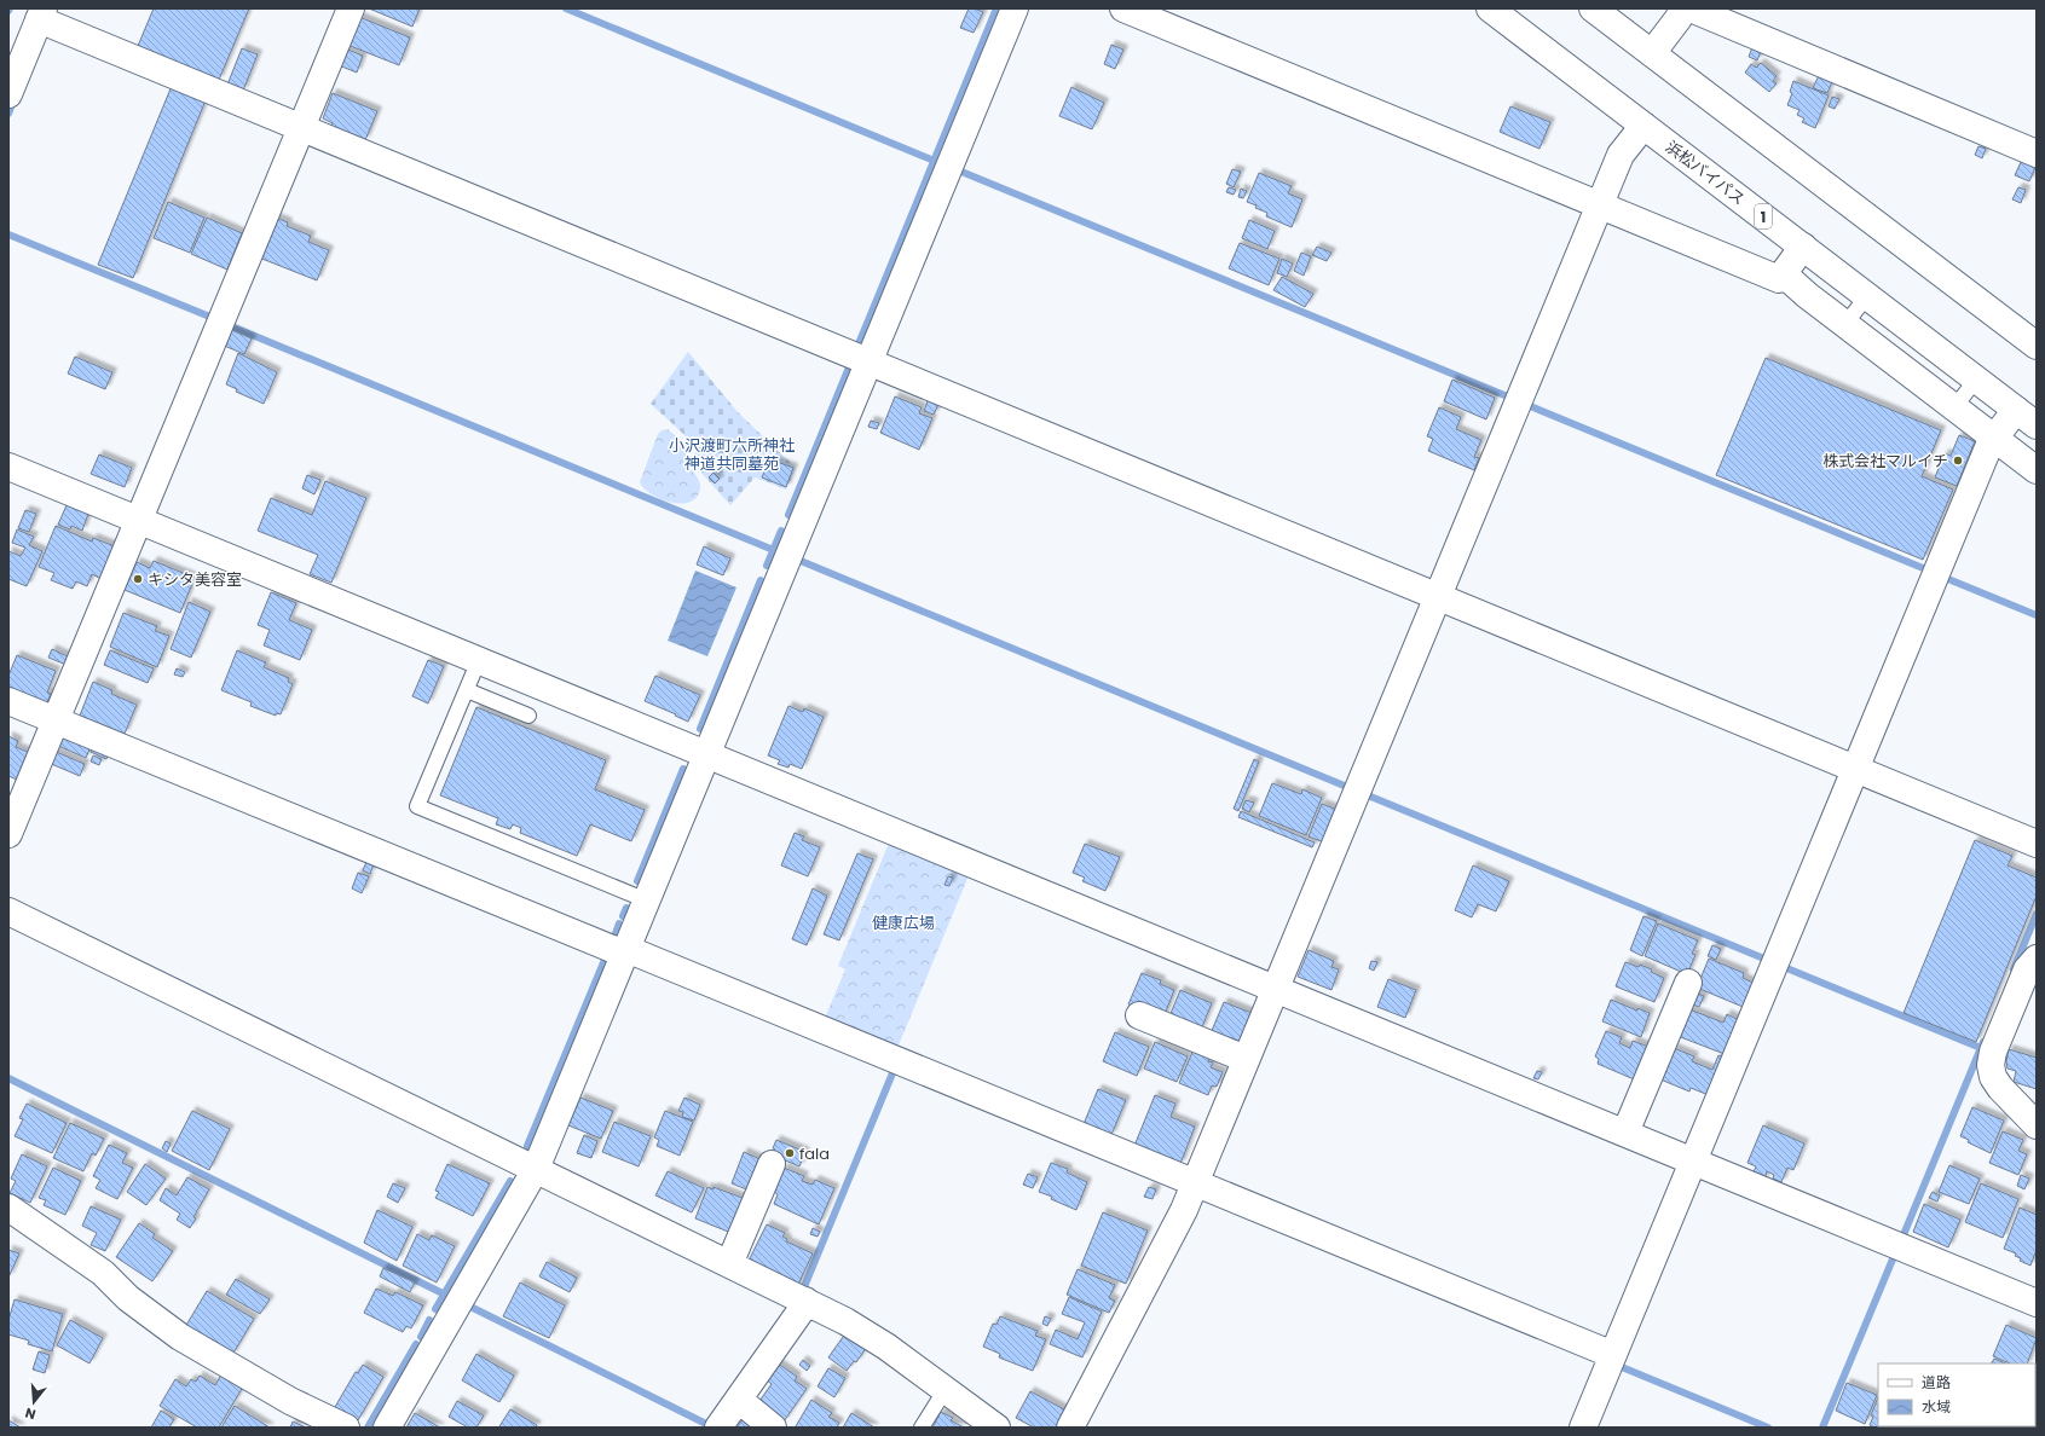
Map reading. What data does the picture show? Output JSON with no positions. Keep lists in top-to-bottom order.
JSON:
{
  "streets": {
    "main road": ["浜松バイパス", "1"]
  },
  "parks": ["小沢渡町六所神社 神道共同墓苑", "健康広場"],
  "places": ["株式会社マルイチ", "キシタ美容室", "fala"],
  "legend": ["道路", "水域"],
  "north": "bottom"
}
